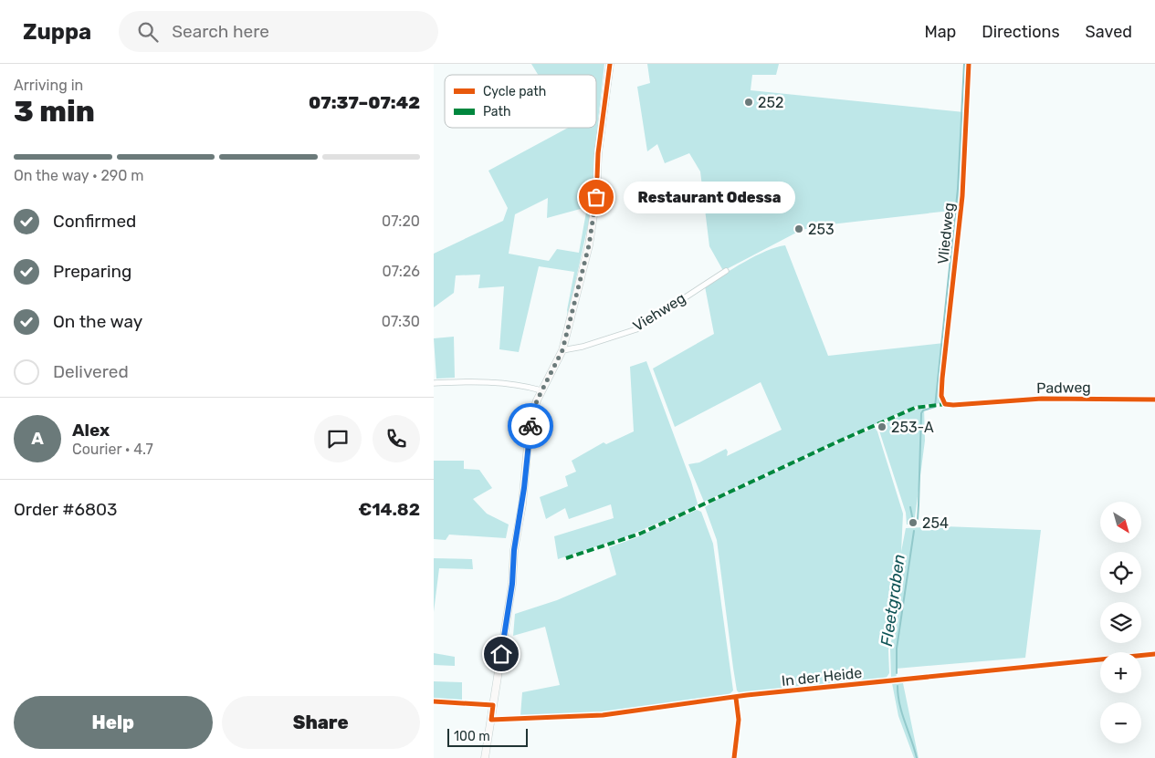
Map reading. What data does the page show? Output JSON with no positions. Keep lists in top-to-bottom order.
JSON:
{
  "streets": {
    "street": [
      "Vliedweg",
      "Viehweg",
      "Padweg",
      "In der Heide"
    ]
  },
  "crossings": [
    ["Vliedweg", "Padweg"]
  ],
  "water": ["Fleetgraben"],
  "places": [
    "252",
    "Restaurant Odessa",
    "253",
    "253-A",
    "254"
  ],
  "legend": ["Cycle path", "Path"],
  "scale_bar": "100 m",
  "north": "bottom right",
  "page": {
    "header": "Zuppa",
    "search": "Search here",
    "nav": ["Map", "Directions", "Saved"],
    "heading": ["3 min", "Arriving in", "07:37–07:42"],
    "panel": [
      "Alex",
      "Courier · 4.7",
      "Order #6803",
      "€14.82"
    ],
    "bar": "On the way · 290 m",
    "bubble": "Restaurant Odessa",
    "list": [
      ["Confirmed", "07:20"],
      ["Preparing", "07:26"],
      ["On the way", "07:30"],
      "Delivered"
    ],
    "round": "A",
    "map_buttons": ["+", "−"],
    "buttons": ["Help", "Share"],
    "scale": "100 m"
  }
}
